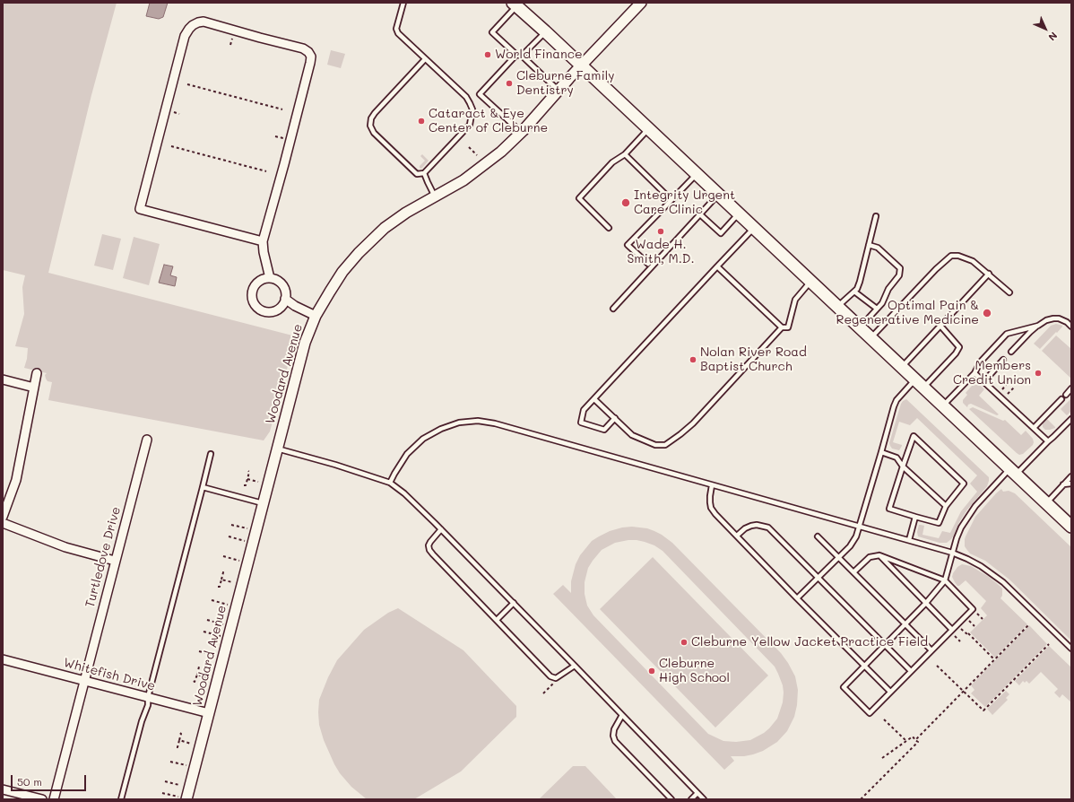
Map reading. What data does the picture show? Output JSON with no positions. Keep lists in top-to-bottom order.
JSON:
{
  "streets": {
    "street": ["Woodard Avenue", "Turtledove Drive", "Whitefish Drive"]
  },
  "crossings": [
    ["Woodard Avenue", "Whitefish Drive"],
    ["Turtledove Drive", "Whitefish Drive"]
  ],
  "places": [
    "World Finance",
    "Cleburne Family Dentistry",
    "Cataract & Eye Center of Cleburne",
    "Integrity Urgent Care Clinic",
    "Wade H. Smith, M.D.",
    "Optimal Pain & Regenerative Medicine",
    "Nolan River Road Baptist Church",
    "Members Credit Union",
    "Cleburne Yellow Jacket Practice Field",
    "Cleburne High School"
  ],
  "scale_bar": "50 m",
  "north": "bottom right"
}
